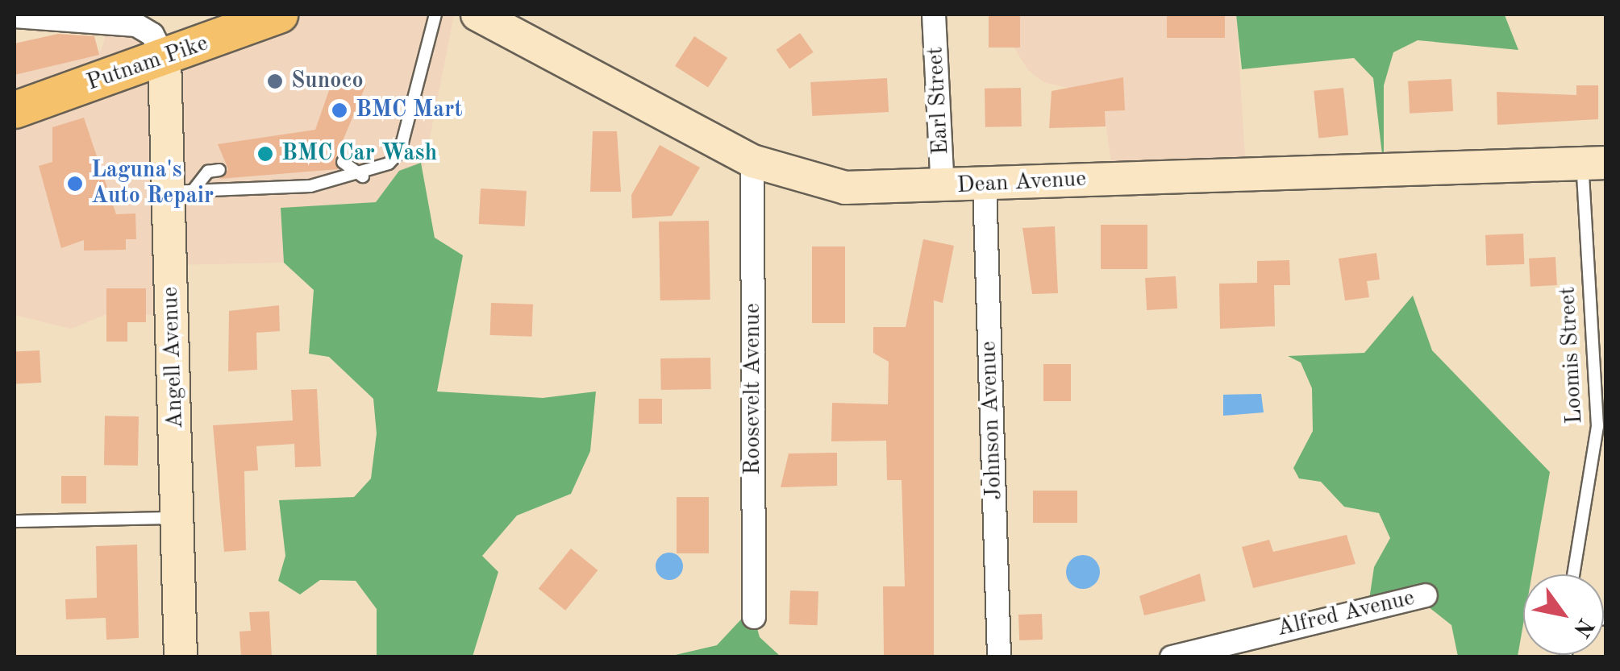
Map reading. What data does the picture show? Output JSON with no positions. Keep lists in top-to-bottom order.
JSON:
{
  "streets": {
    "main road": ["Putnam Pike"],
    "street": [
      "Earl Street",
      "Dean Avenue",
      "Angell Avenue",
      "Roosevelt Avenue",
      "Johnson Avenue",
      "Alfred Avenue"
    ],
    "lane": ["Loomis Street"]
  },
  "crossings": [
    ["Putnam Pike", "Angell Avenue"],
    ["Earl Street", "Dean Avenue"],
    ["Dean Avenue", "Loomis Street"],
    ["Dean Avenue", "Roosevelt Avenue"],
    ["Dean Avenue", "Johnson Avenue"]
  ],
  "places": [
    "Sunoco",
    "BMC Mart",
    "BMC Car Wash",
    "Laguna's Auto Repair"
  ],
  "north": "bottom right"
}
